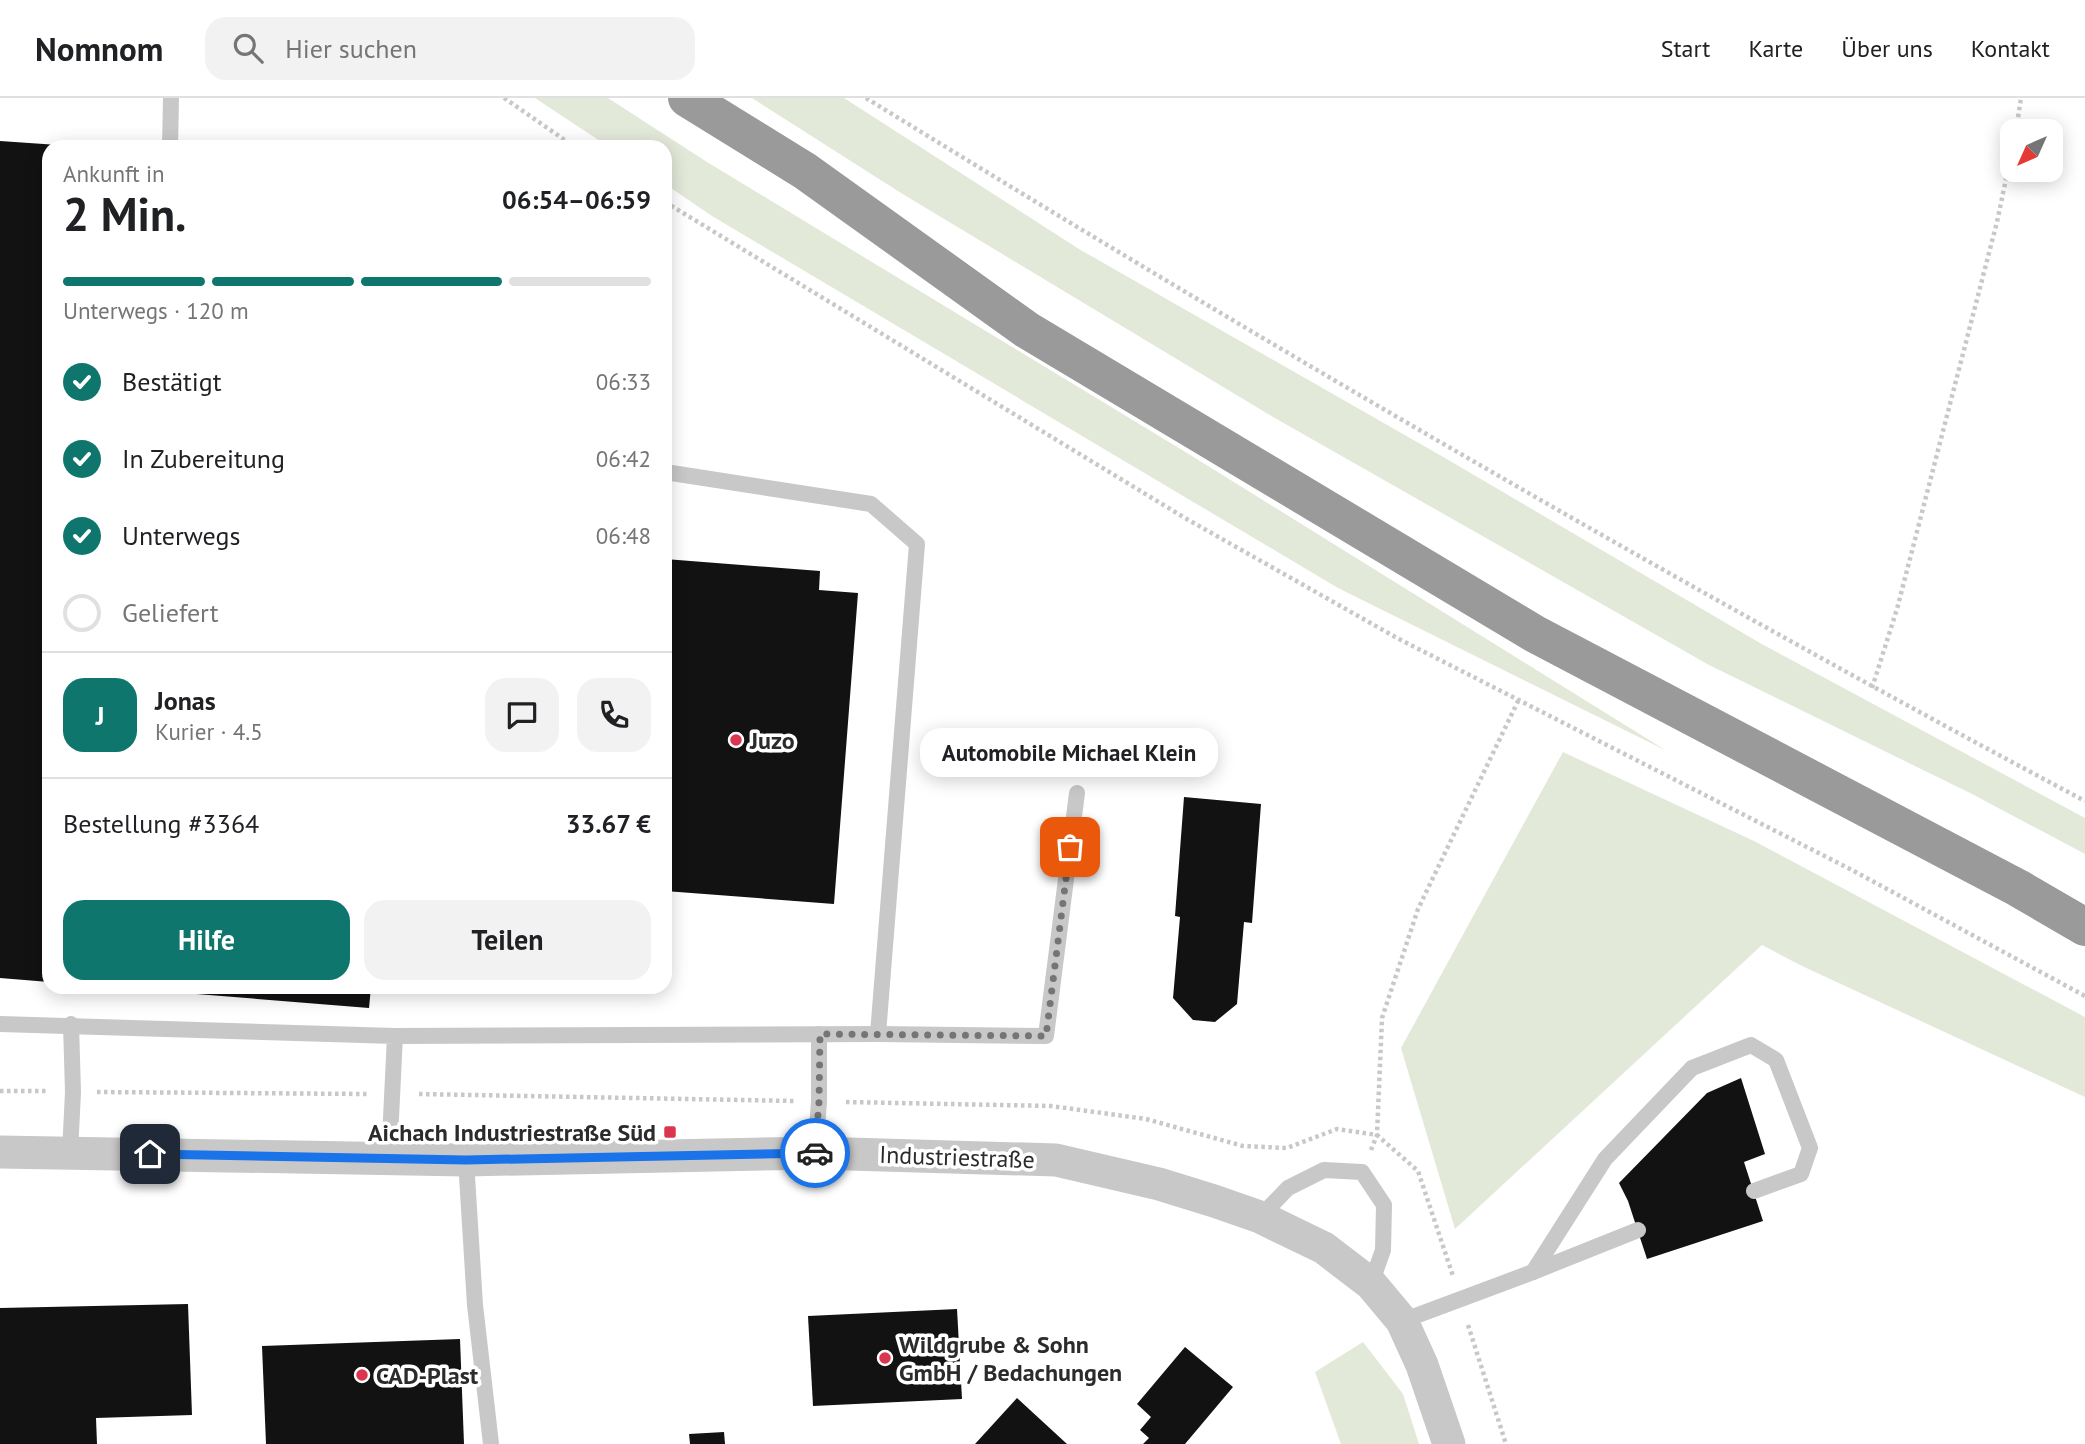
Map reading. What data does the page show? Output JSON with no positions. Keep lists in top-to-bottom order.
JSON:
{
  "streets": {
    "street": ["Industriestraße"]
  },
  "places": {
    "other": [
      "Juzo",
      "Automobile Michael Klein",
      "Wildgrube & Sohn GmbH / Bedachungen",
      "CAD-Plast"
    ],
    "transit": ["Aichach Industriestraße Süd"]
  },
  "north": "bottom left",
  "page": {
    "header": "Nomnom",
    "search": "Hier suchen",
    "nav": [
      "Start",
      "Karte",
      "Über uns",
      "Kontakt"
    ],
    "heading": ["2 Min.", "Ankunft in", "06:54–06:59"],
    "panel": [
      "Jonas",
      "Kurier · 4.5",
      "Bestellung #3364",
      "33.67 €"
    ],
    "bar": "Unterwegs · 120 m",
    "list": [
      ["Bestätigt", "06:33"],
      ["In Zubereitung", "06:42"],
      ["Unterwegs", "06:48"],
      "Geliefert"
    ],
    "round": "J",
    "bubble": "Automobile Michael Klein",
    "buttons": ["Hilfe", "Teilen"]
  }
}
